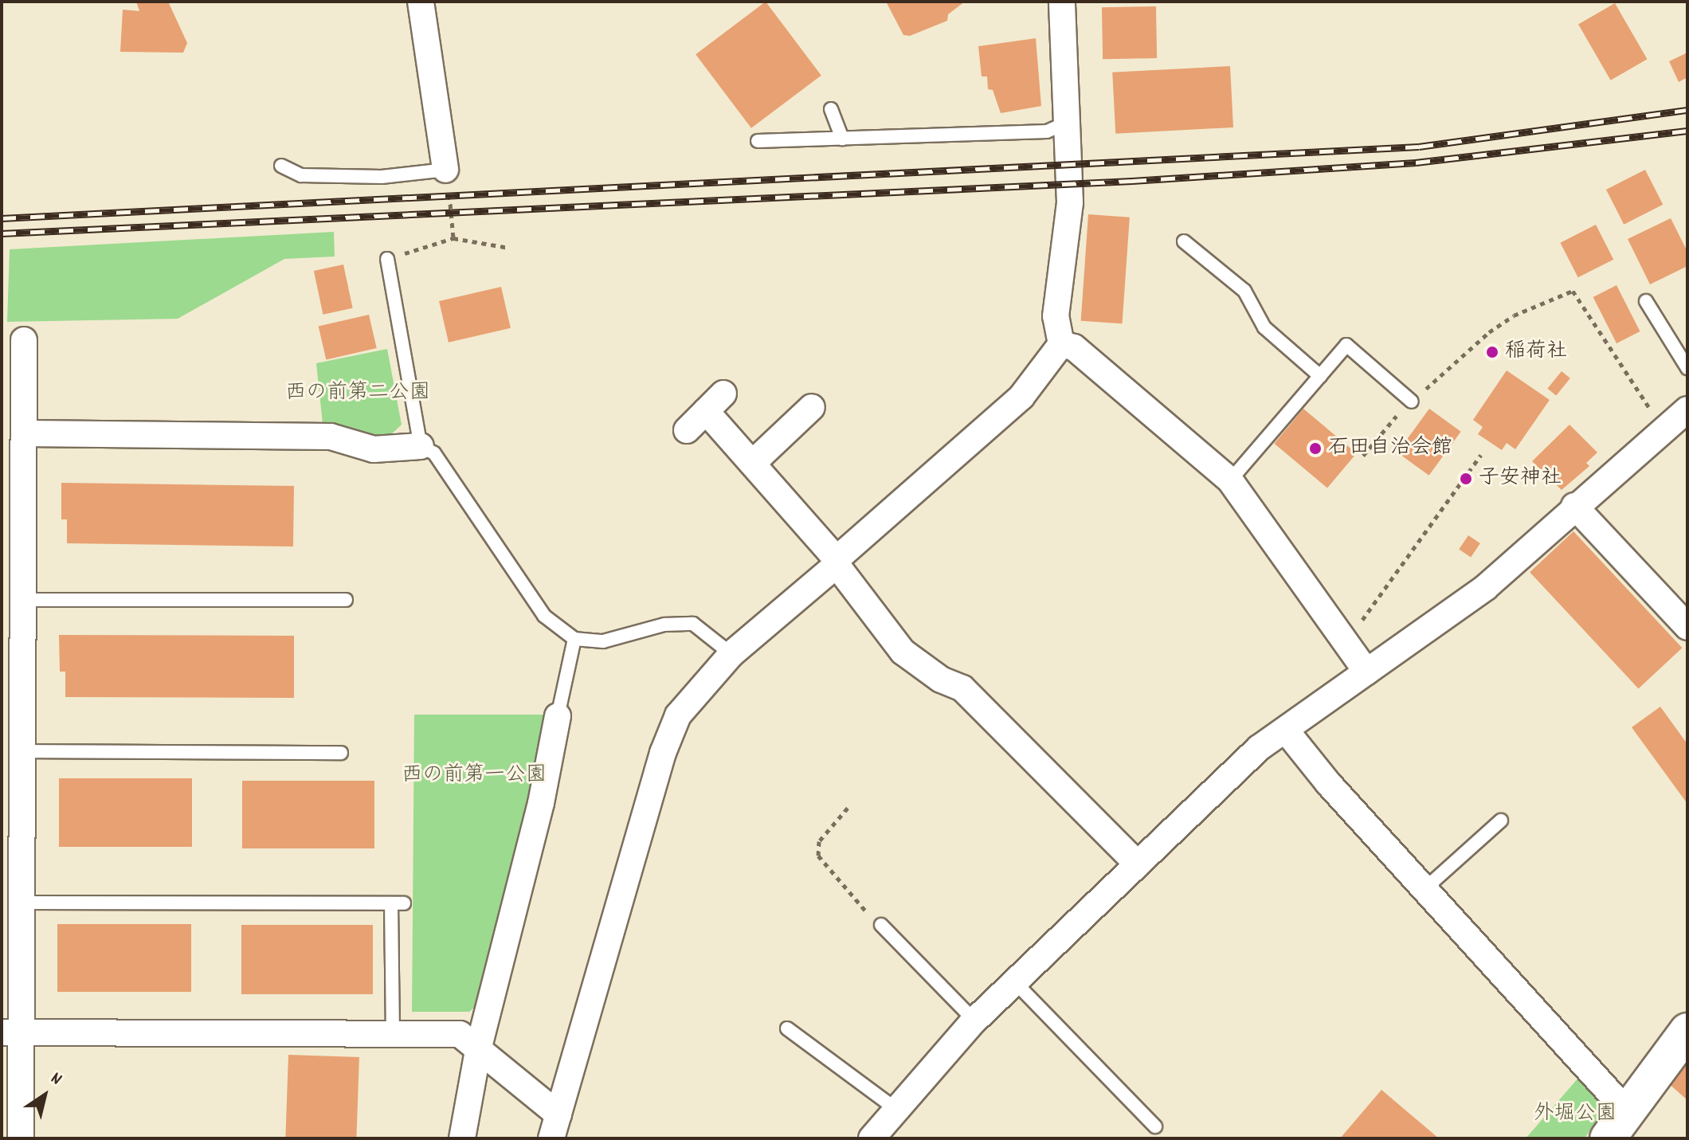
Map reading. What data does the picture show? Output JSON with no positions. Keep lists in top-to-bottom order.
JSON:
{
  "parks": ["西の前第二公園", "西の前第一公園", "外堀公園"],
  "places": ["稲荷社", "石田自治会館", "子安神社"],
  "north": "top right"
}
